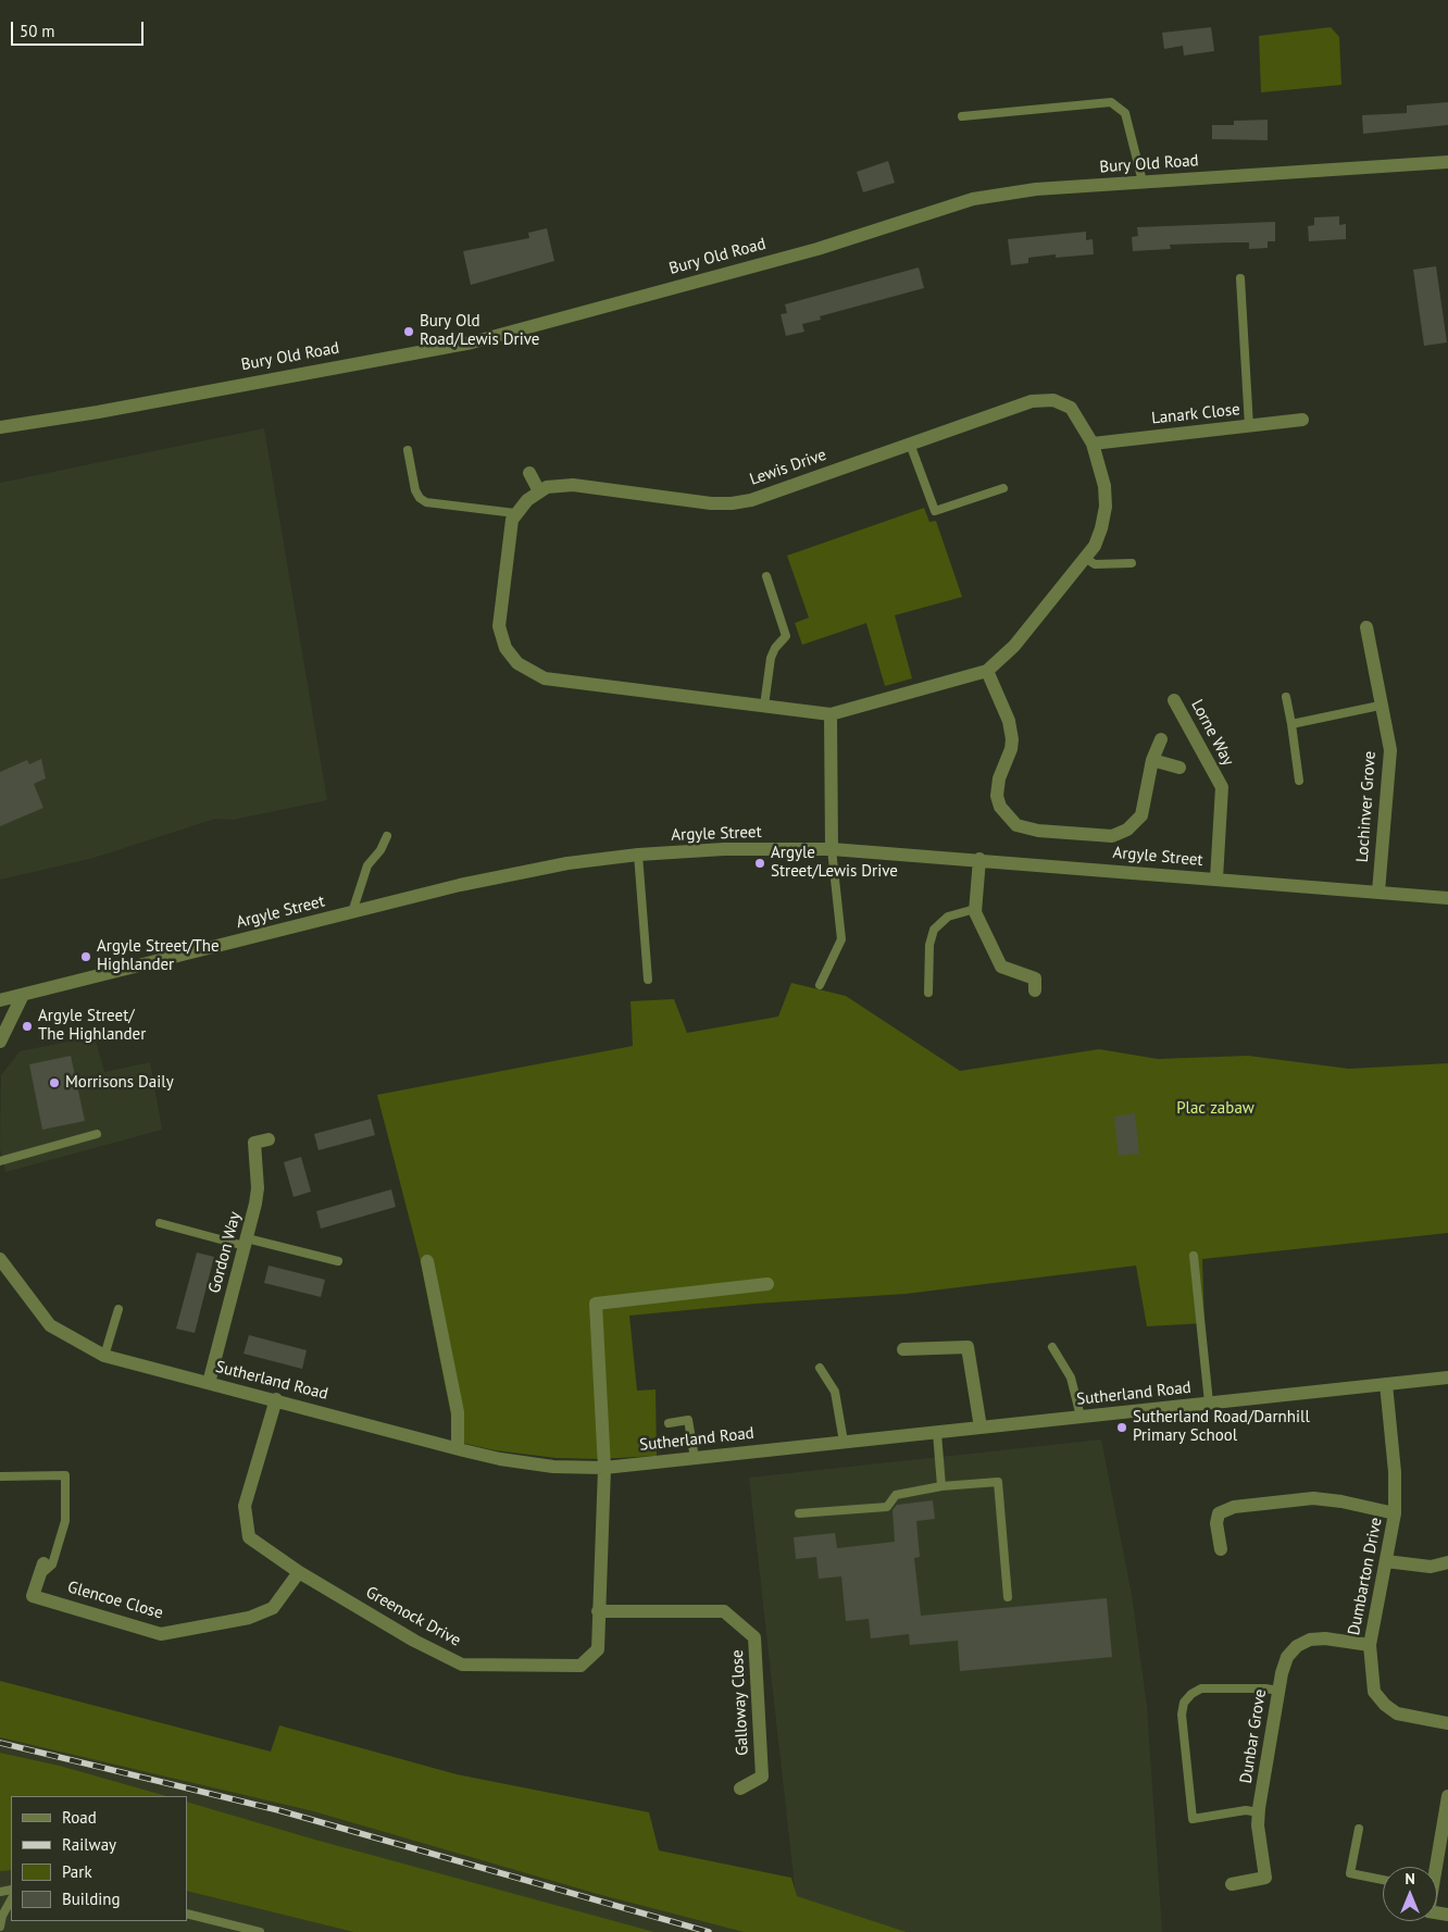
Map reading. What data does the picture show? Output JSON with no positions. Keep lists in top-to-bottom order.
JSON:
{
  "streets": {
    "street": [
      "Bury Old Road",
      "Lanark Close",
      "Lewis Drive",
      "Lorne Way",
      "Lochinver Grove",
      "Argyle Street",
      "Gordon Way",
      "Sutherland Road",
      "Dumbarton Drive",
      "Glencoe Close",
      "Greenock Drive",
      "Galloway Close",
      "Dunbar Grove"
    ]
  },
  "crossings": [
    ["Lanark Close", "Lewis Drive"],
    ["Lorne Way", "Argyle Street"],
    ["Lochinver Grove", "Argyle Street"],
    ["Gordon Way", "Sutherland Road"],
    ["Sutherland Road", "Dumbarton Drive"],
    ["Sutherland Road", "Greenock Drive"],
    ["Dumbarton Drive", "Dunbar Grove"],
    ["Glencoe Close", "Greenock Drive"],
    ["Greenock Drive", "Galloway Close"]
  ],
  "parks": ["Plac zabaw"],
  "places": [
    "Bury Old Road/Lewis Drive",
    "Argyle Street/Lewis Drive",
    "Argyle Street/The Highlander",
    "Argyle Street/ The Highlander",
    "Morrisons Daily",
    "Sutherland Road/Darnhill Primary School"
  ],
  "legend": [
    "Road",
    "Railway",
    "Park",
    "Building"
  ],
  "scale_bar": "50 m",
  "north": "top"
}
